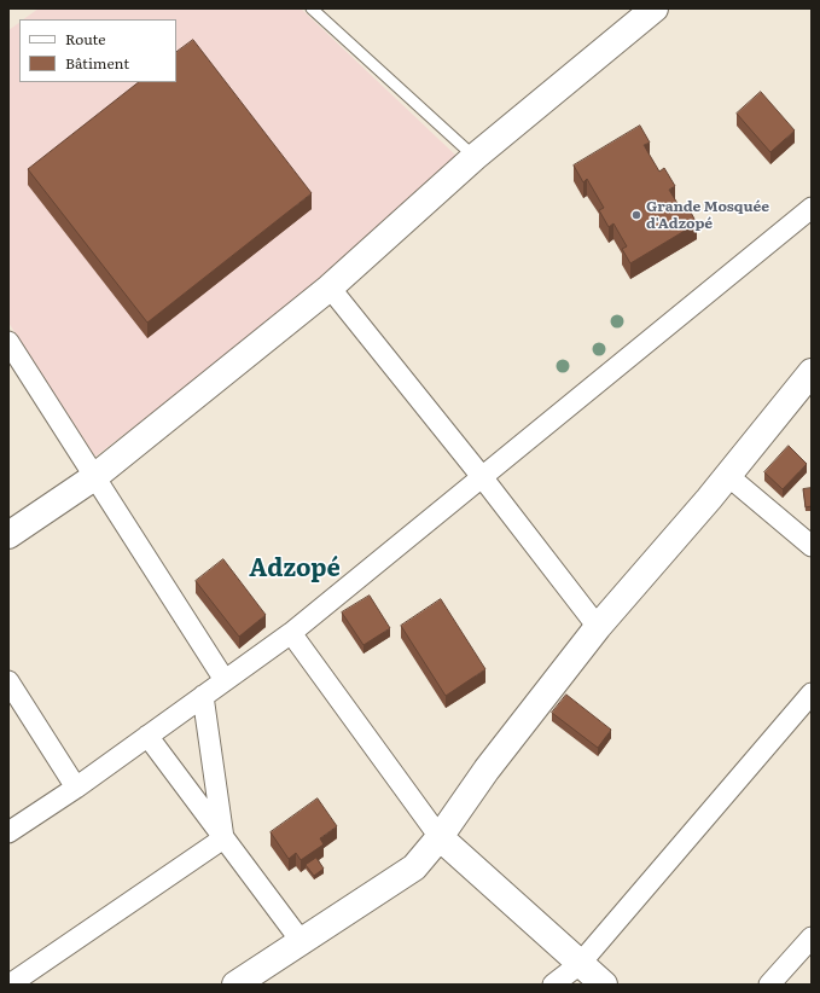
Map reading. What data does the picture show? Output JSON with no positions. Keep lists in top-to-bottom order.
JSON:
{
  "districts": ["Adzopé"],
  "places": ["Grande Mosquée d'Adzopé"],
  "legend": ["Route", "Bâtiment"]
}
